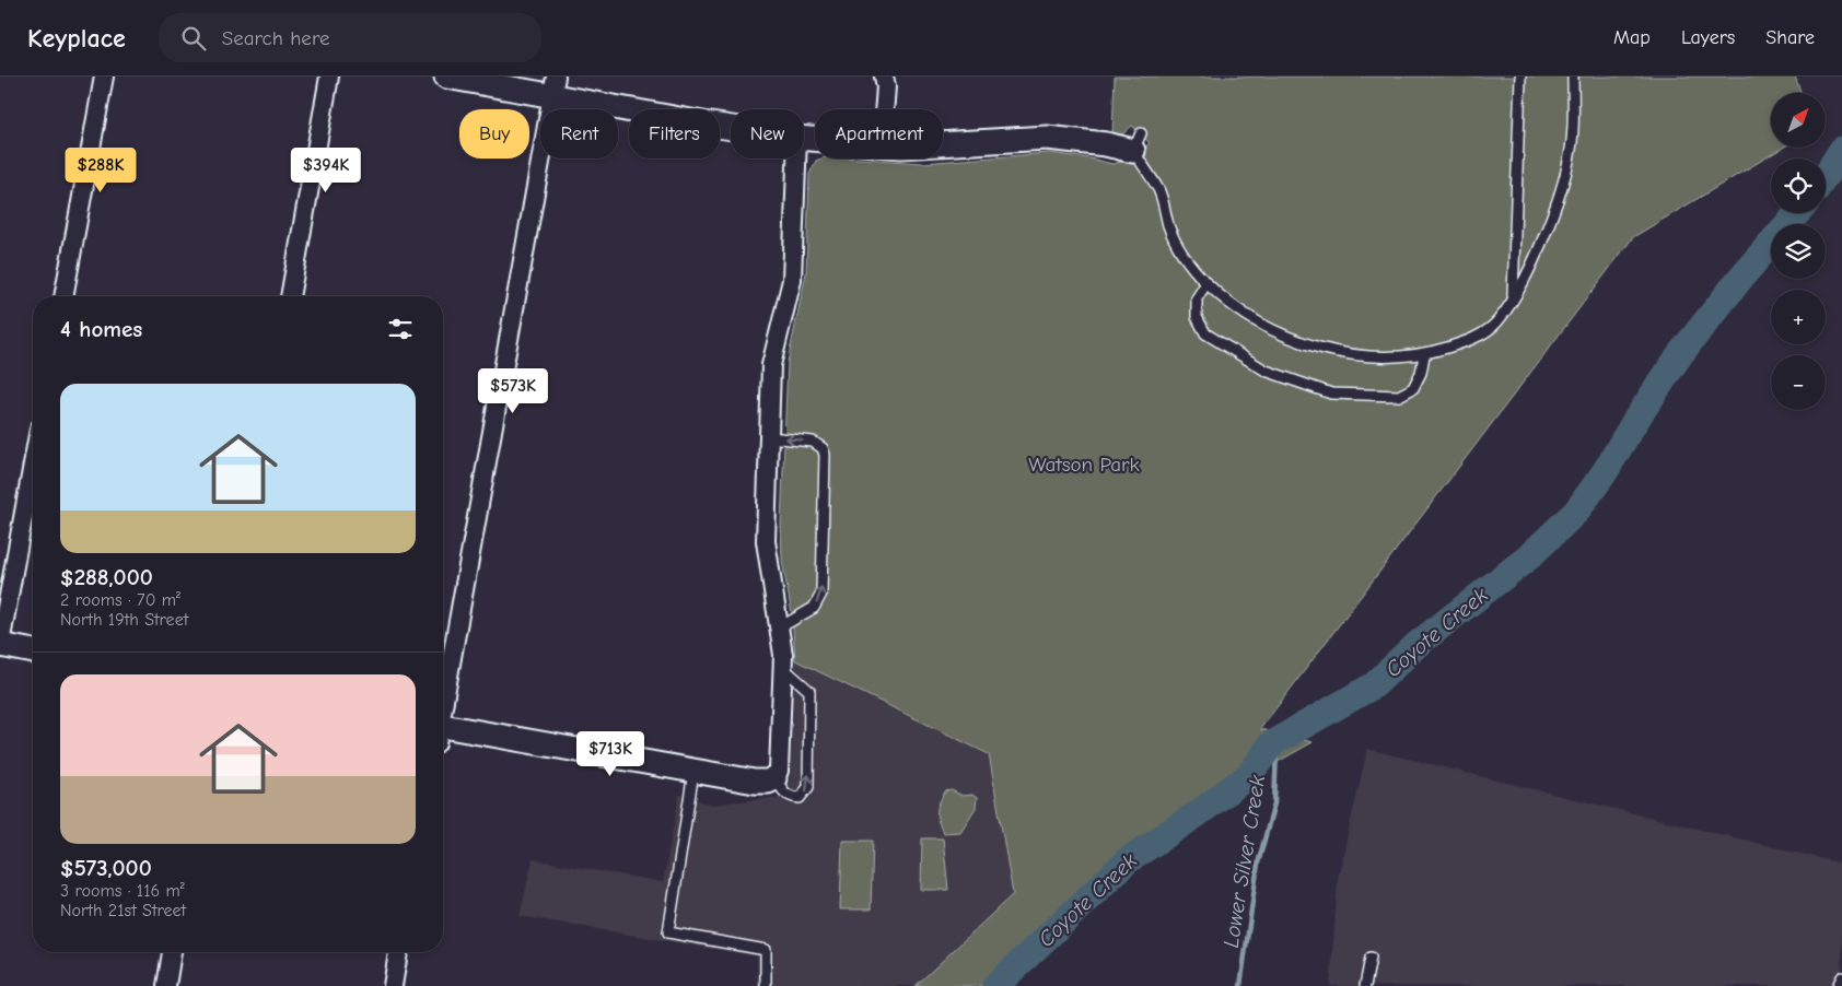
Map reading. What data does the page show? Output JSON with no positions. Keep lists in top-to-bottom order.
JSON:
{
  "water": ["Coyote Creek", "Lower Silver Creek"],
  "parks": ["Watson Park"],
  "north": "top right",
  "page": {
    "header": "Keyplace",
    "search": "Search here",
    "nav": ["Map", "Layers", "Share"],
    "map_buttons": ["+", "−"],
    "chip": [
      "Buy",
      "Rent",
      "Filters",
      "New",
      "Apartment"
    ],
    "price": [
      "$288K",
      "$394K",
      "$573K",
      "$713K"
    ],
    "heading": "4 homes",
    "list": [
      {
        "name": "$288,000",
        "note": "2 rooms · 70 m² · North 19th Street"
      },
      {
        "name": "$573,000",
        "note": "3 rooms · 116 m² · North 21st Street"
      }
    ]
  }
}
